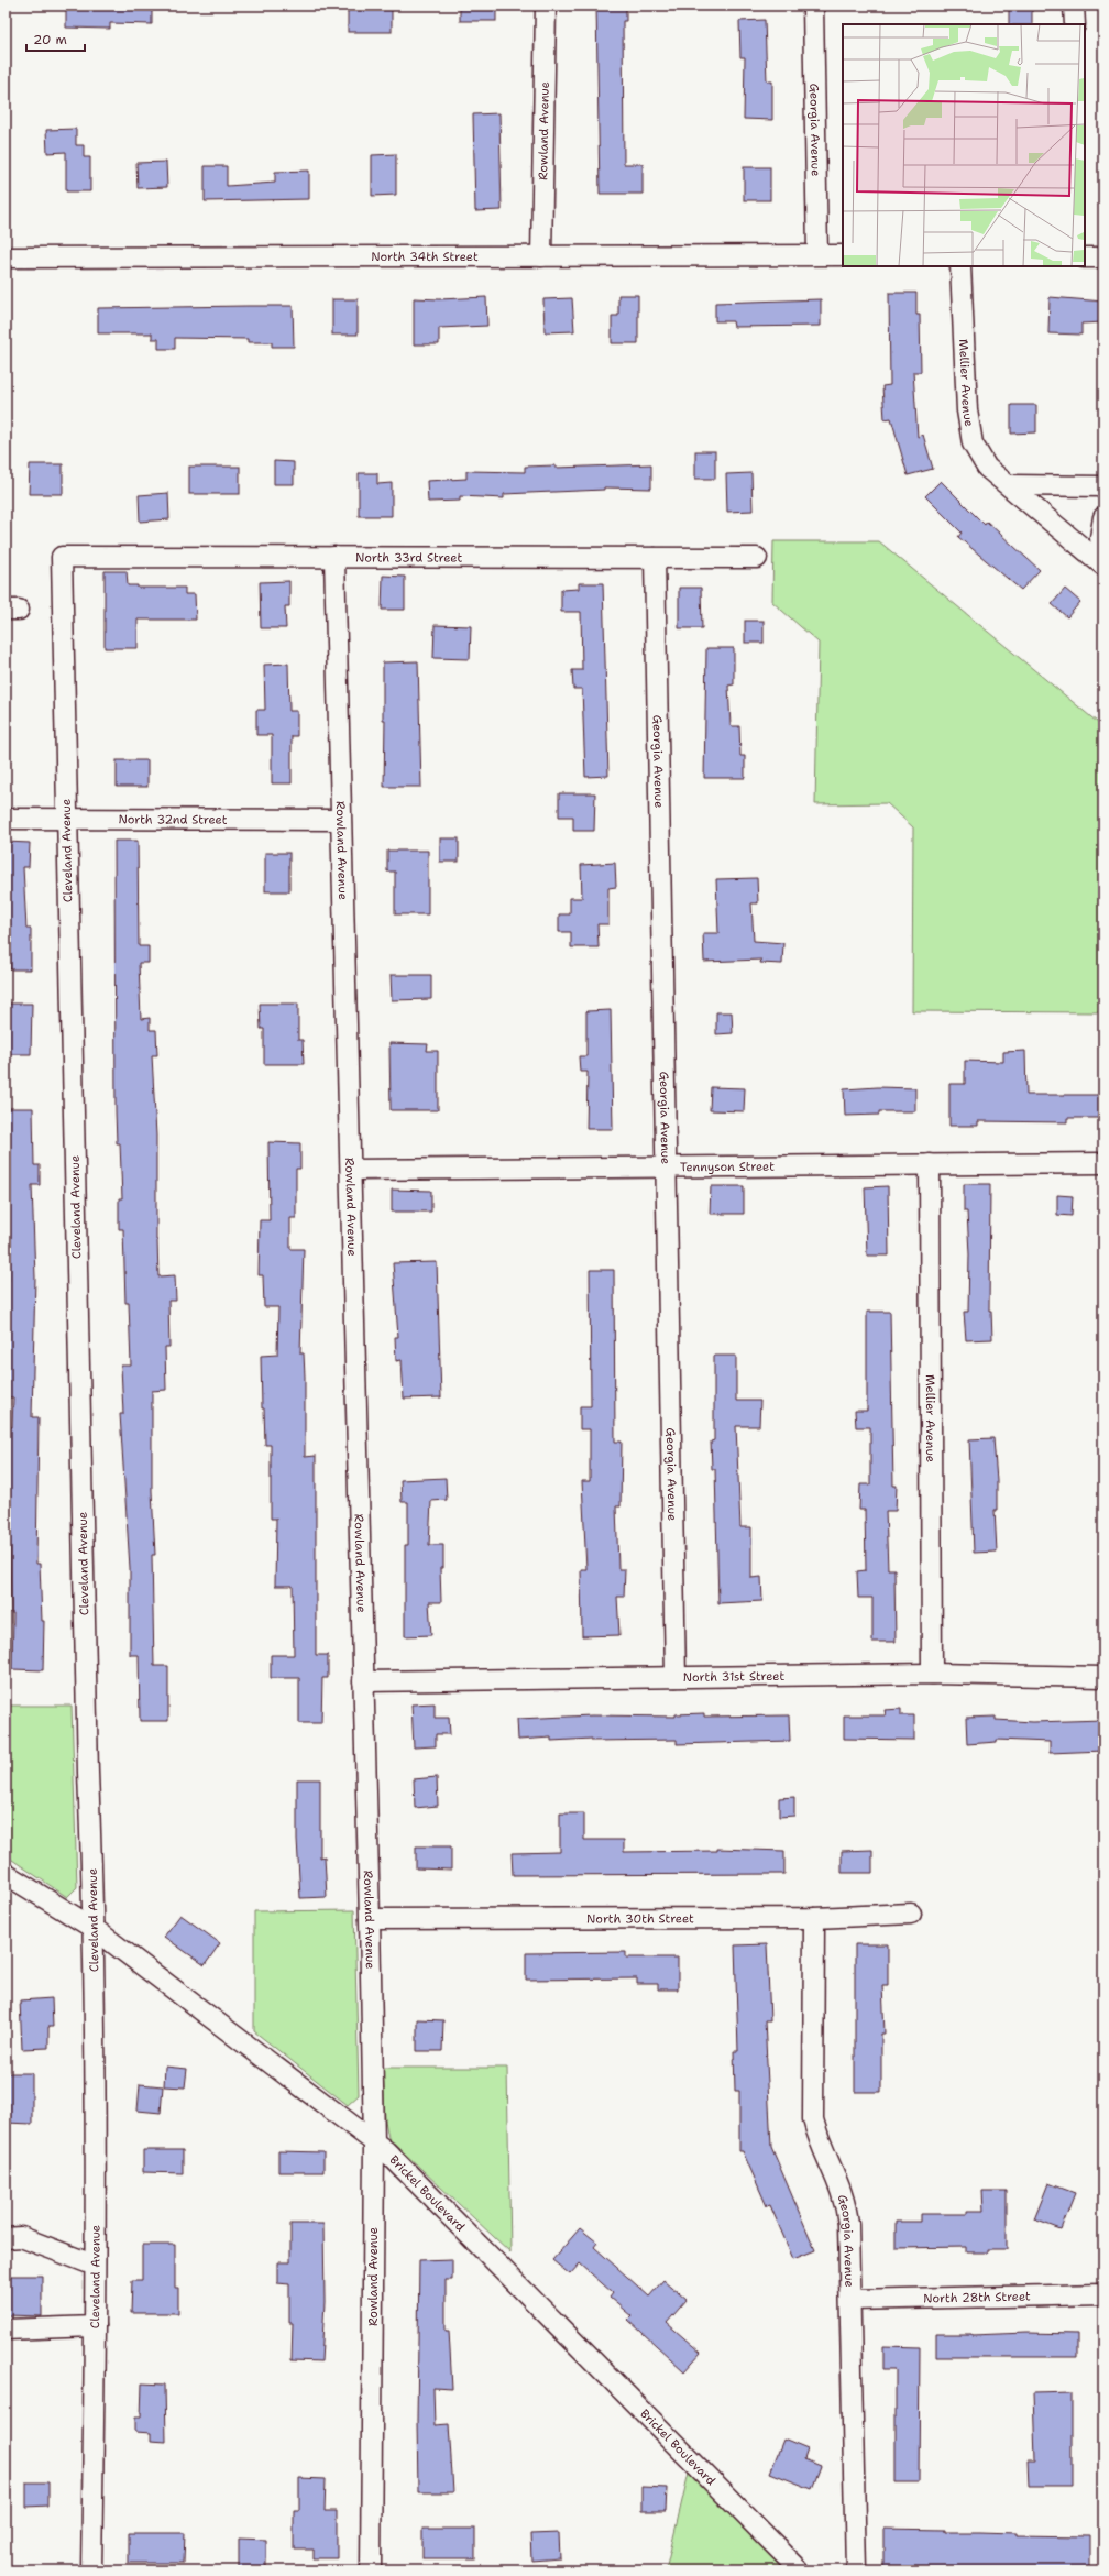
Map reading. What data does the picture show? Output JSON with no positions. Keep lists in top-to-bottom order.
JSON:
{
  "streets": {
    "street": [
      "Georgia Avenue",
      "Rowland Avenue",
      "North 34th Street",
      "Mellier Avenue",
      "North 33rd Street",
      "North 32nd Street",
      "Cleveland Avenue",
      "Tennyson Street",
      "North 31st Street",
      "North 30th Street",
      "Brickel Boulevard",
      "North 28th Street"
    ]
  },
  "crossings": [
    ["Georgia Avenue", "North 34th Street"],
    ["Georgia Avenue", "North 33rd Street"],
    ["Georgia Avenue", "Tennyson Street"],
    ["Georgia Avenue", "North 31st Street"],
    ["Georgia Avenue", "North 30th Street"],
    ["Georgia Avenue", "North 28th Street"],
    ["Rowland Avenue", "North 34th Street"],
    ["Rowland Avenue", "North 33rd Street"],
    ["Rowland Avenue", "North 32nd Street"],
    ["Rowland Avenue", "Tennyson Street"],
    ["Rowland Avenue", "North 31st Street"],
    ["Rowland Avenue", "North 30th Street"],
    ["Rowland Avenue", "Brickel Boulevard"],
    ["Mellier Avenue", "Tennyson Street"],
    ["Mellier Avenue", "North 31st Street"],
    ["North 33rd Street", "Cleveland Avenue"],
    ["North 32nd Street", "Cleveland Avenue"],
    ["Cleveland Avenue", "Brickel Boulevard"]
  ],
  "scale_bar": "20 m"
}
